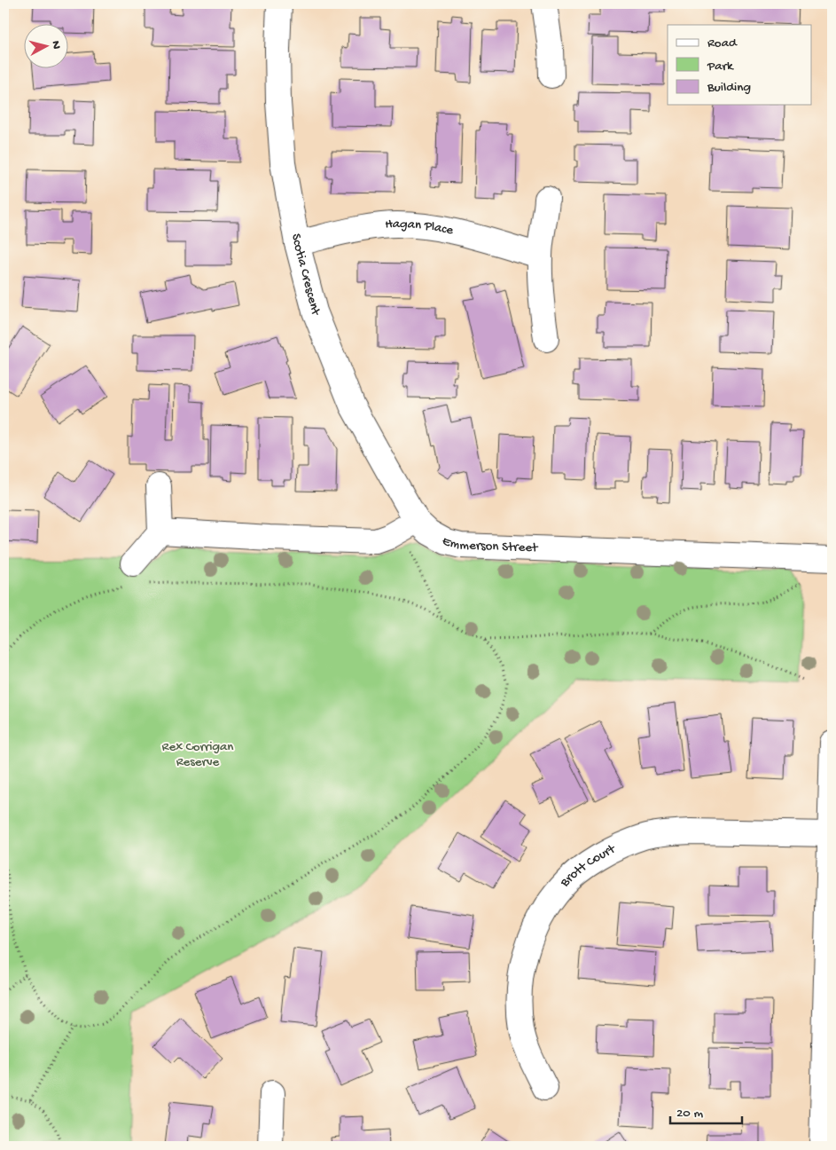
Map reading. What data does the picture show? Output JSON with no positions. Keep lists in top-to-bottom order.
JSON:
{
  "streets": {
    "street": [
      "Hagan Place",
      "Scotia Crescent",
      "Emmerson Street",
      "Brott Court"
    ]
  },
  "crossings": [
    ["Hagan Place", "Scotia Crescent"],
    ["Scotia Crescent", "Emmerson Street"]
  ],
  "parks": ["Rex Corrigan Reserve"],
  "legend": ["Road", "Park", "Building"],
  "scale_bar": "20 m",
  "north": "right"
}
